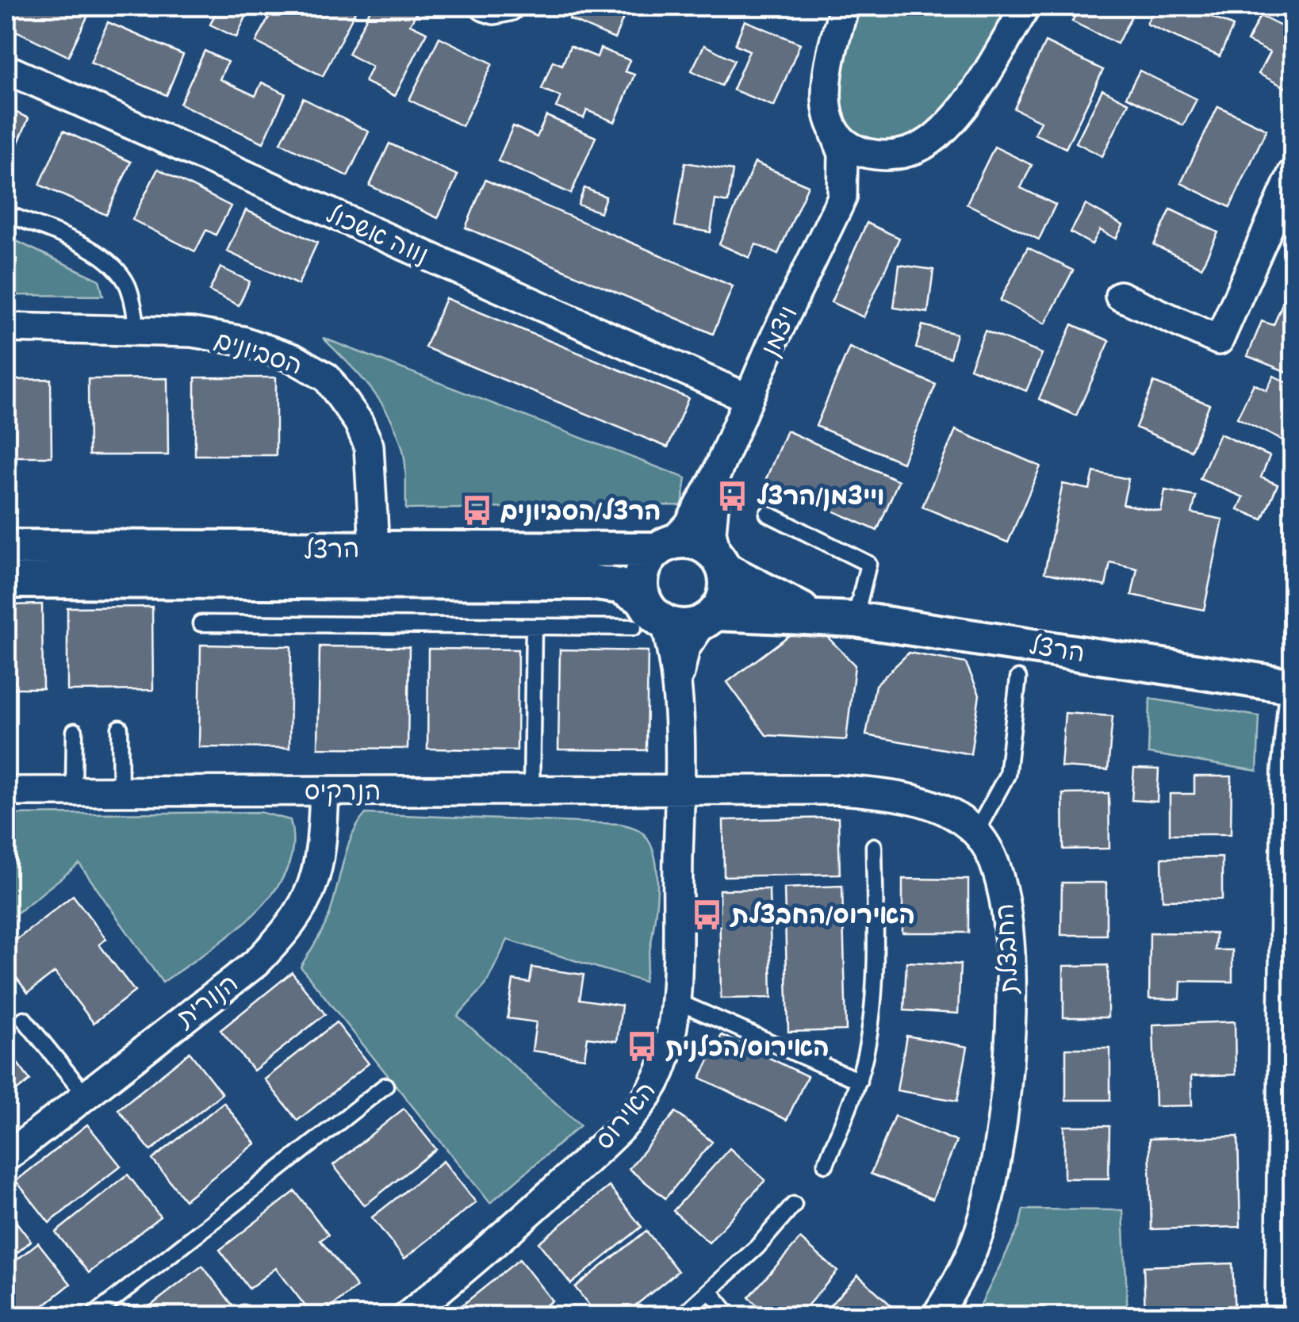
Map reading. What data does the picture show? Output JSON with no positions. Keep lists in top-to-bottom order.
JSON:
{
  "streets": {
    "street": [
      "נווה אשכול",
      "ויצמן",
      "הסביונים",
      "הרצל",
      "הנרקיס",
      "החבצלת",
      "הנורית",
      "האירוס"
    ]
  },
  "crossings": [
    ["נווה אשכול", "ויצמן"],
    ["ויצמן", "הרצל"],
    ["ויצמן", "האירוס"],
    ["הסביונים", "הרצל"],
    ["הרצל", "האירוס"],
    ["הנרקיס", "החבצלת"],
    ["הנרקיס", "הנורית"],
    ["הנרקיס", "האירוס"],
    ["החבצלת", "האירוס"]
  ],
  "places": {
    "bus stop": [
      "וייצמן/הרצל",
      "הרצל/הסביונים",
      "האירוס/החבצלת",
      "האירוס/הכלנית"
    ]
  }
}
